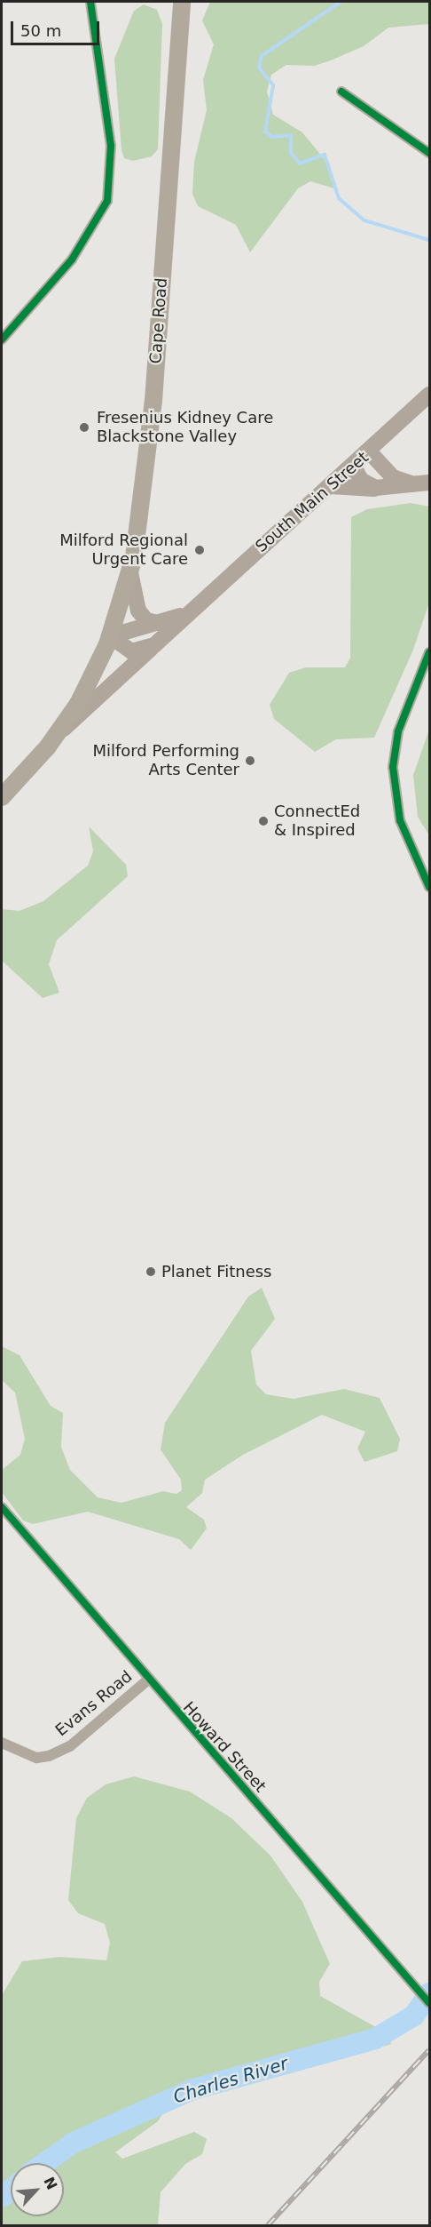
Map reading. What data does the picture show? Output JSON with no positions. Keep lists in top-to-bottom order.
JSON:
{
  "streets": {
    "main road": ["Cape Road", "South Main Street"],
    "street": ["Evans Road", "Howard Street"]
  },
  "crossings": [
    ["Cape Road", "South Main Street"],
    ["Evans Road", "Howard Street"]
  ],
  "water": ["Charles River"],
  "places": [
    "Fresenius Kidney Care Blackstone Valley",
    "Milford Regional Urgent Care",
    "Milford Performing Arts Center",
    "ConnectEd & Inspired",
    "Planet Fitness"
  ],
  "scale_bar": "50 m",
  "north": "top right"
}
